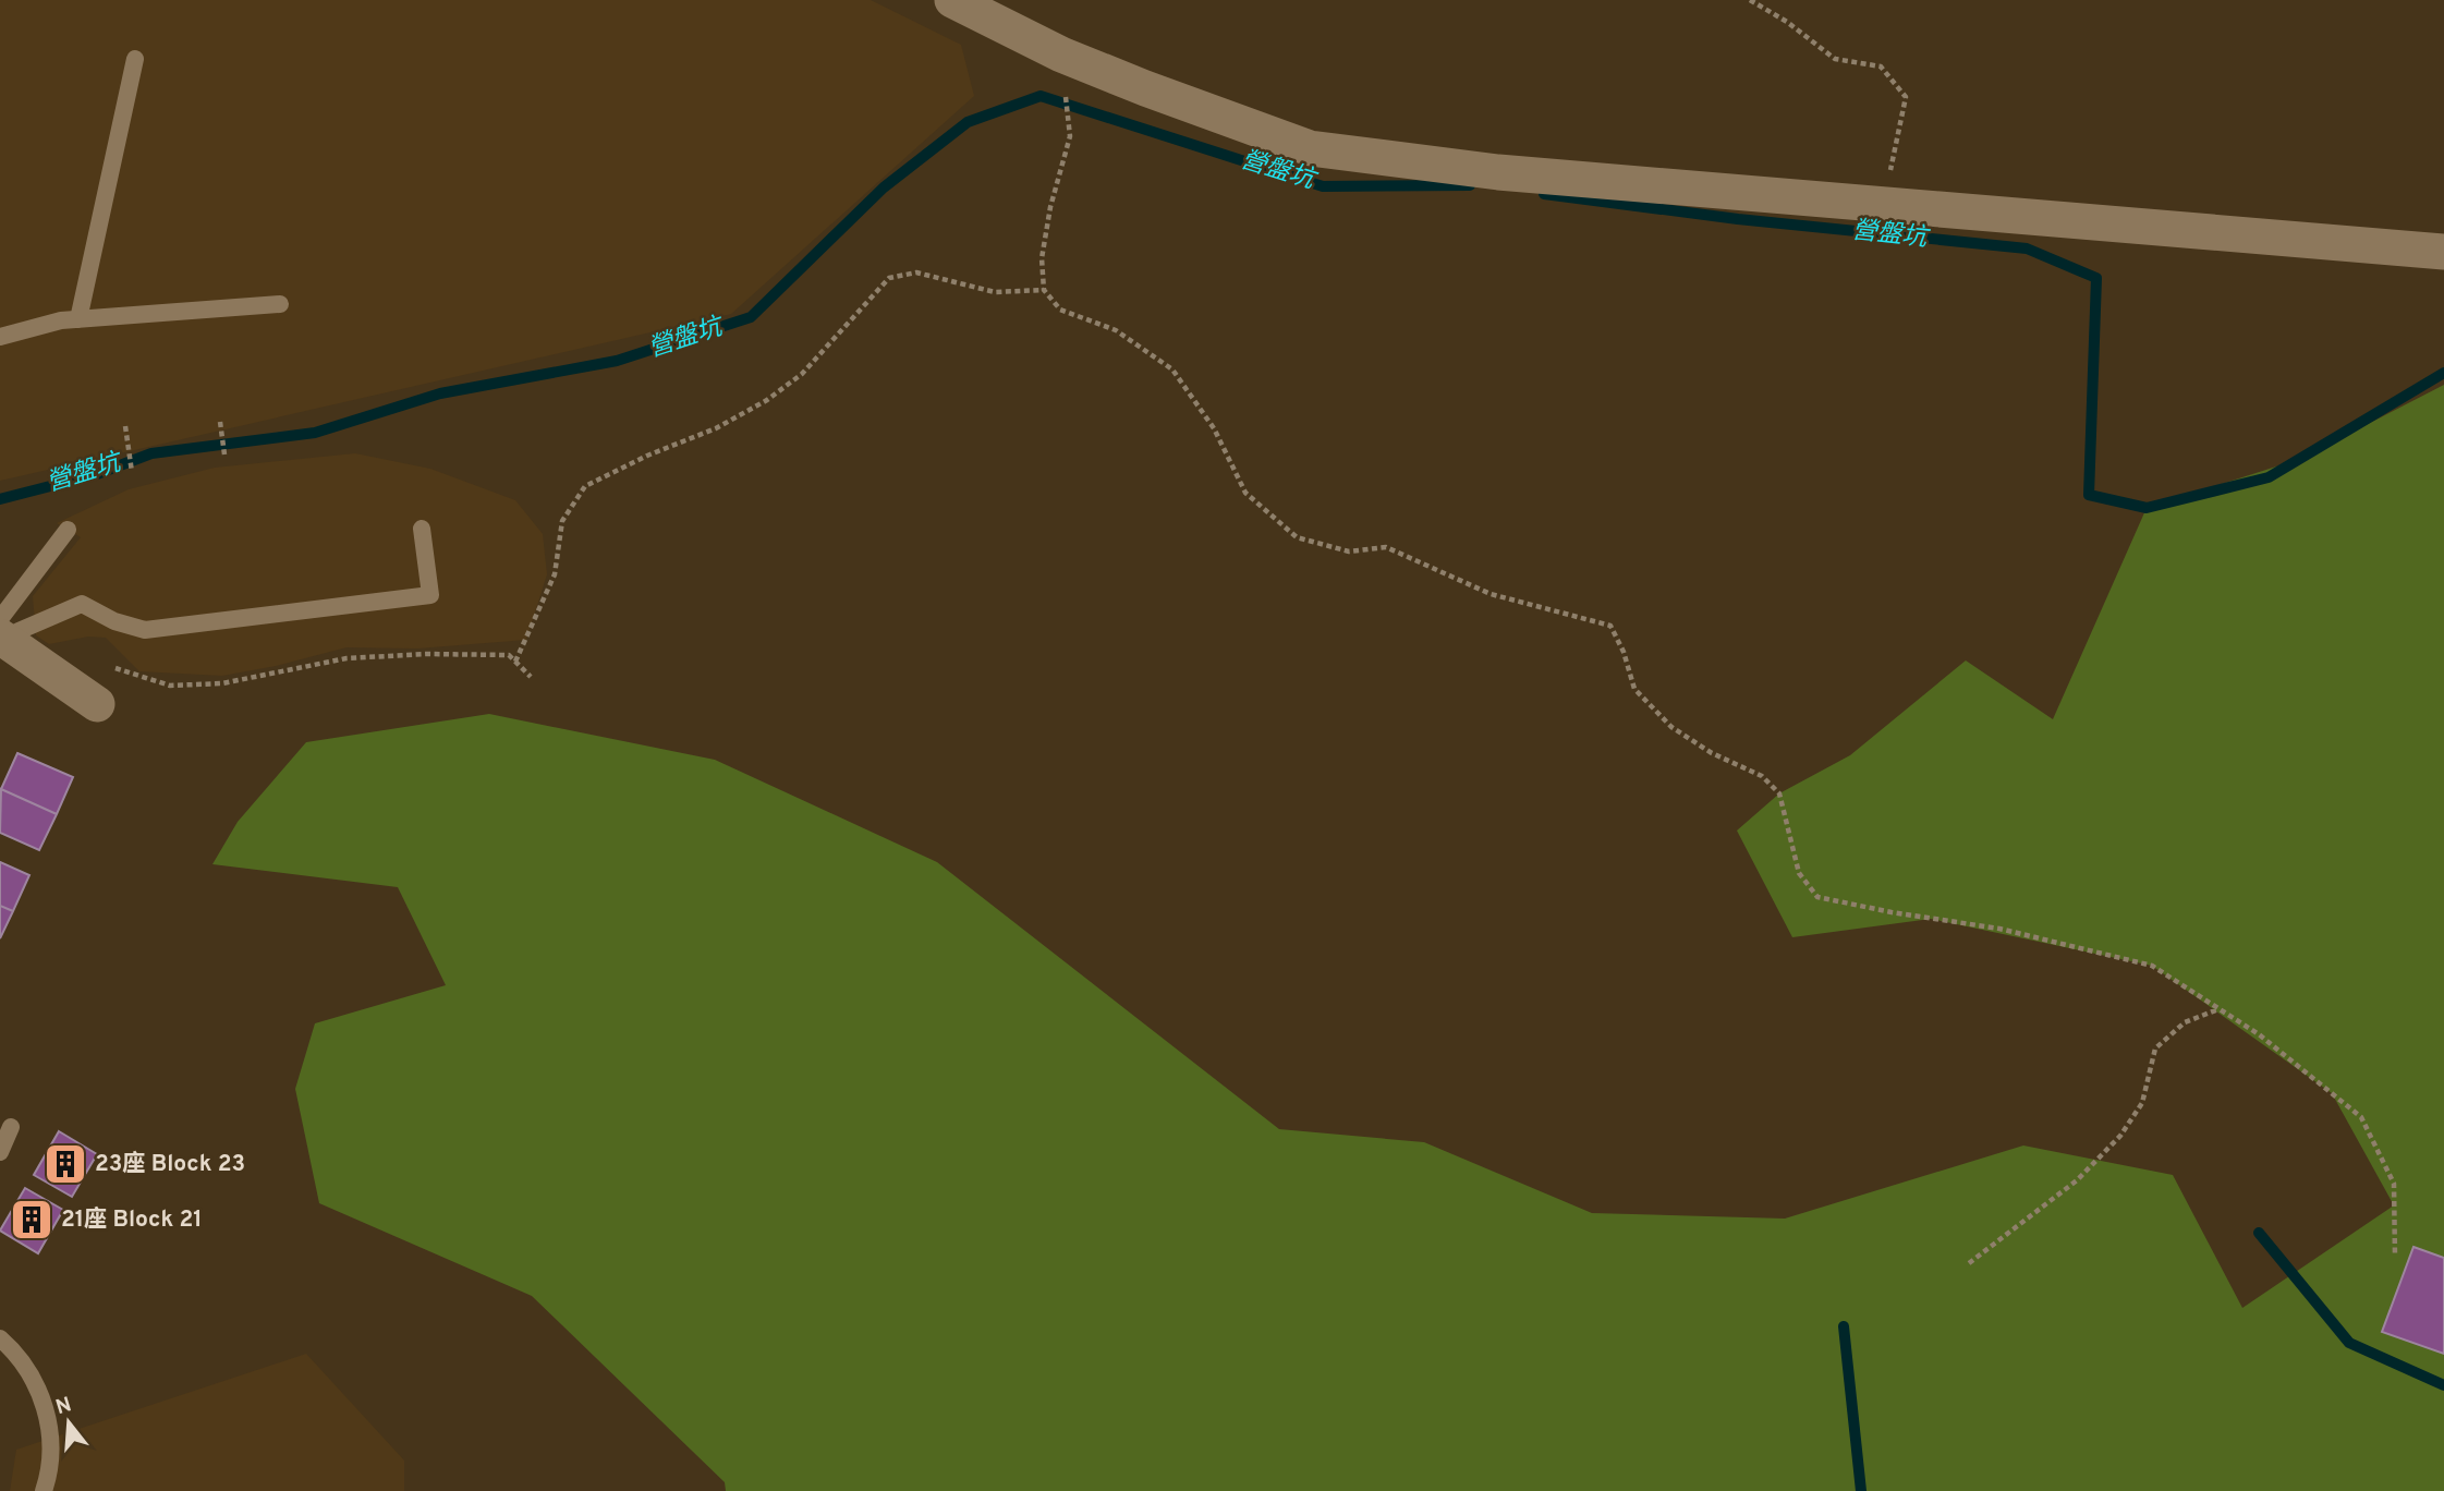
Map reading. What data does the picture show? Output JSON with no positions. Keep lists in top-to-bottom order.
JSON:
{
  "water": ["營盤坑"],
  "places": {
    "building": ["23座 Block 23", "21座 Block 21"]
  },
  "north": "top"
}
